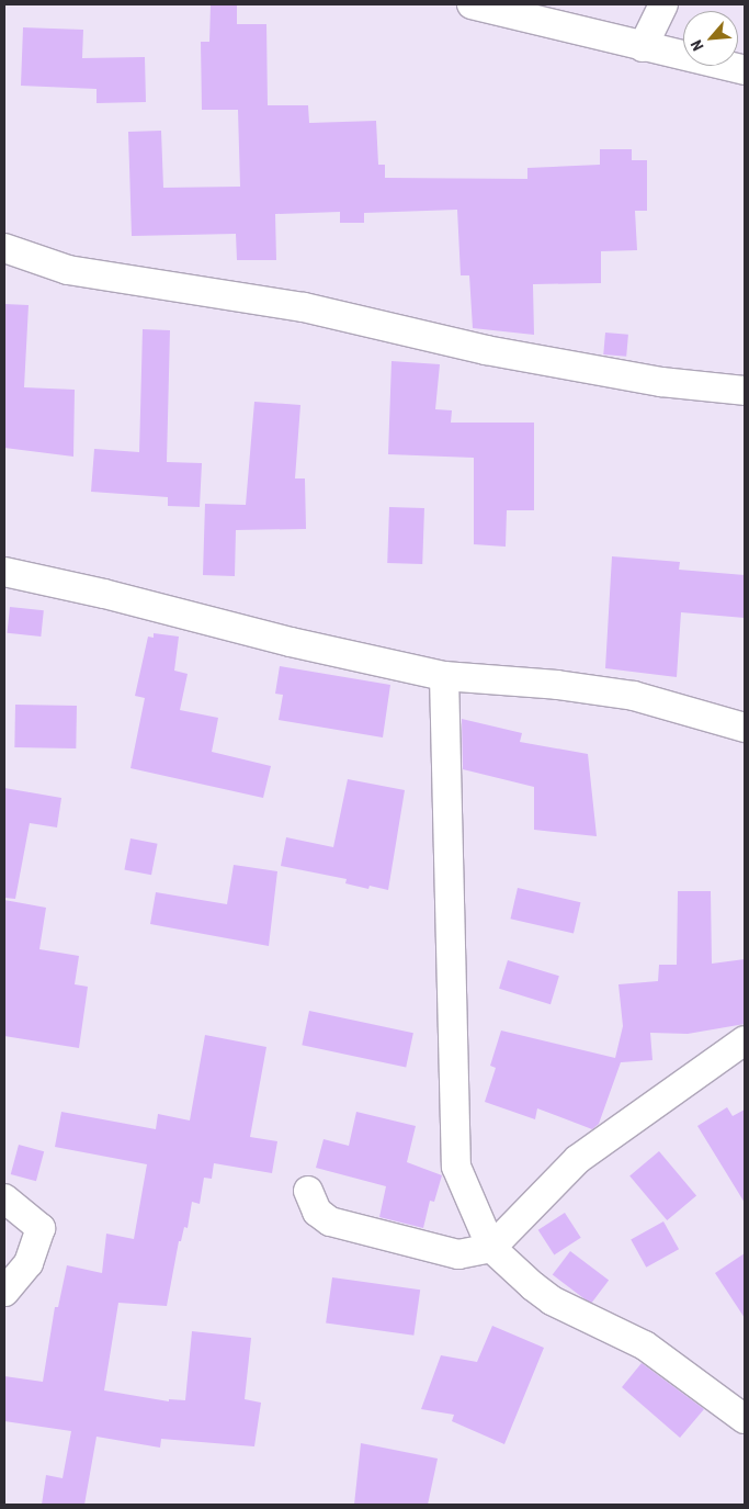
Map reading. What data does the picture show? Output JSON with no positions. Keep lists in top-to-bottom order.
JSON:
{
  "north": "bottom left"
}
